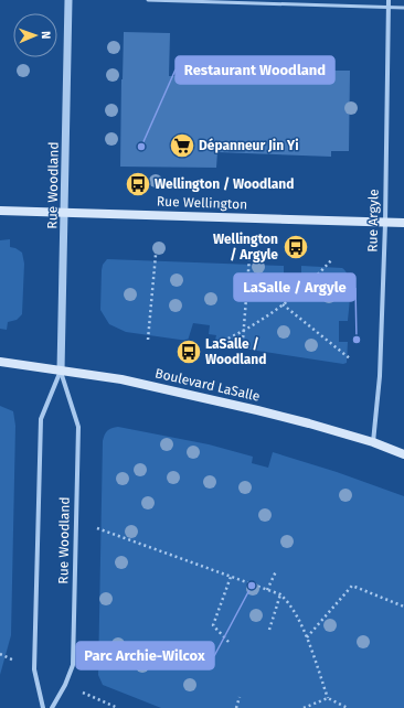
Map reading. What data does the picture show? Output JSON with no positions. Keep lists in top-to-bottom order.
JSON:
{
  "streets": {
    "main road": ["Rue Wellington", "Boulevard LaSalle"],
    "street": ["Rue Woodland", "Rue Argyle"]
  },
  "crossings": [
    ["Rue Woodland", "Rue Wellington"],
    ["Rue Woodland", "Boulevard LaSalle"],
    ["Rue Wellington", "Rue Argyle"],
    ["Rue Argyle", "Boulevard LaSalle"]
  ],
  "places": {
    "supermarket": ["Dépanneur Jin Yi"],
    "other": ["Restaurant Woodland", "LaSalle / Argyle", "Parc Archie-Wilcox"],
    "bus stop": ["Wellington / Woodland", "Wellington / Argyle", "LaSalle / Woodland"]
  },
  "north": "right"
}
